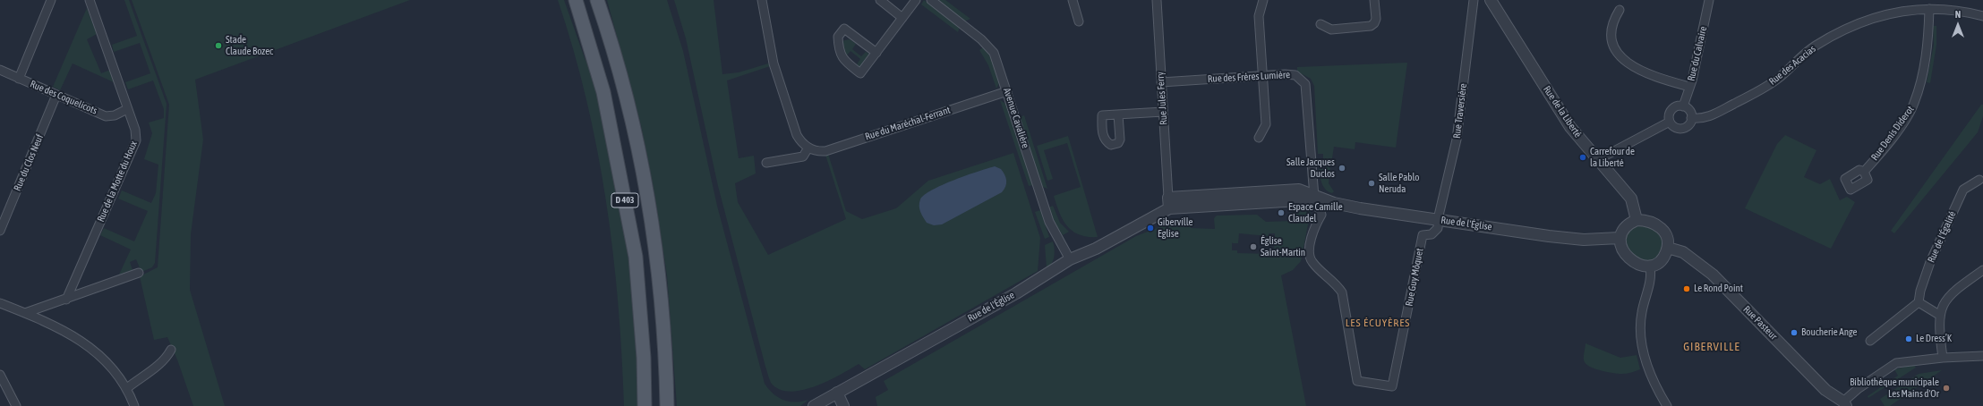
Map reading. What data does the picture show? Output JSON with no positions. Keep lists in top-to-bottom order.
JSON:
{
  "streets": {
    "main road": ["D 403"],
    "street": [
      "Rue du Calvaire",
      "Rue des Acacias",
      "Rue des Frères Lumière",
      "Rue des Coquelicots",
      "Rue Jules Ferry",
      "Rue Traversière",
      "Rue de la Liberté",
      "Avenue Cavalière",
      "Rue du Maréchal-Ferrant",
      "Rue Denis Diderot",
      "Rue du Clos Neuf",
      "Rue de la Motte du Houx",
      "Rue de l'Église",
      "Rue de l'Égalité",
      "Rue Guy Môquet",
      "Rue Pasteur"
    ]
  },
  "crossings": [
    ["Rue du Calvaire", "Rue des Acacias"],
    ["Rue des Acacias", "Rue Denis Diderot"],
    ["Rue des Frères Lumière", "Rue Jules Ferry"],
    ["Rue des Frères Lumière", "Rue de l'Église"],
    ["Rue des Frères Lumière", "Rue Guy Môquet"],
    ["Rue des Coquelicots", "Rue du Clos Neuf"],
    ["Rue des Coquelicots", "Rue de la Motte du Houx"],
    ["Rue Jules Ferry", "Rue de l'Église"],
    ["Rue Traversière", "Rue de l'Église"],
    ["Rue Traversière", "Rue Guy Môquet"],
    ["Rue de la Liberté", "Rue de l'Église"],
    ["Rue de la Liberté", "Rue Pasteur"],
    ["Avenue Cavalière", "Rue du Maréchal-Ferrant"],
    ["Avenue Cavalière", "Rue de l'Église"],
    ["Rue de l'Église", "Rue Guy Môquet"],
    ["Rue de l'Église", "Rue Pasteur"]
  ],
  "districts": ["LES ÉCUYÈRES", "GIBERVILLE"],
  "places": [
    "Stade Claude Bozec",
    "Carrefour de la Liberté",
    "Salle Jacques Duclos",
    "Salle Pablo Neruda",
    "Espace Camille Claudel",
    "Giberville Eglise",
    "Église Saint-Martin",
    "Le Rond Point",
    "Boucherie Ange",
    "Le Dress’K",
    "Bibliothèque municipale Les Mains d'Or"
  ],
  "north": "top"
}
